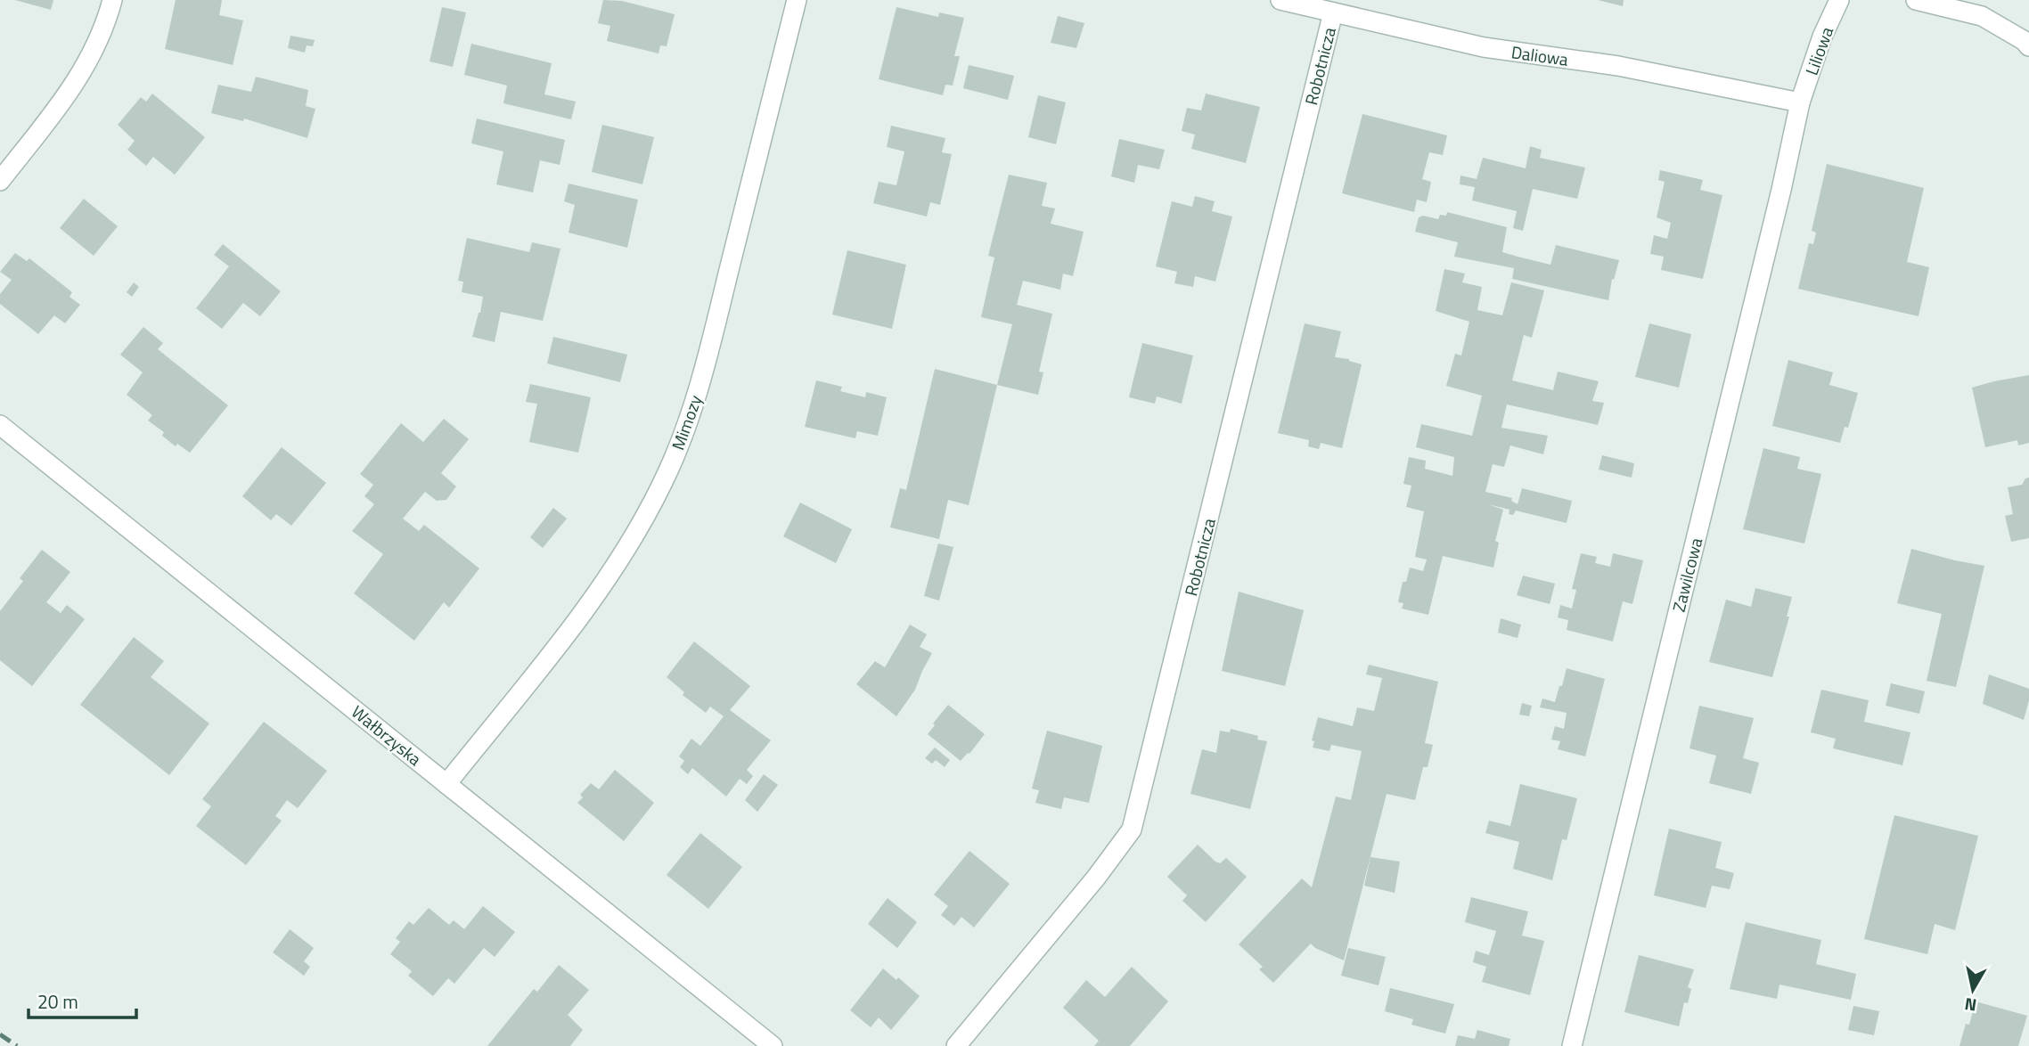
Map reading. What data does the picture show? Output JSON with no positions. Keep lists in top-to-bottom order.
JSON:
{
  "streets": {
    "street": [
      "Liliowa",
      "Daliowa",
      "Robotnicza",
      "Mimozy",
      "Zawilcowa",
      "Wałbrzyska"
    ]
  },
  "crossings": [
    ["Liliowa", "Daliowa"],
    ["Liliowa", "Zawilcowa"],
    ["Daliowa", "Robotnicza"],
    ["Daliowa", "Zawilcowa"],
    ["Mimozy", "Wałbrzyska"]
  ],
  "scale_bar": "20 m",
  "north": "bottom"
}
